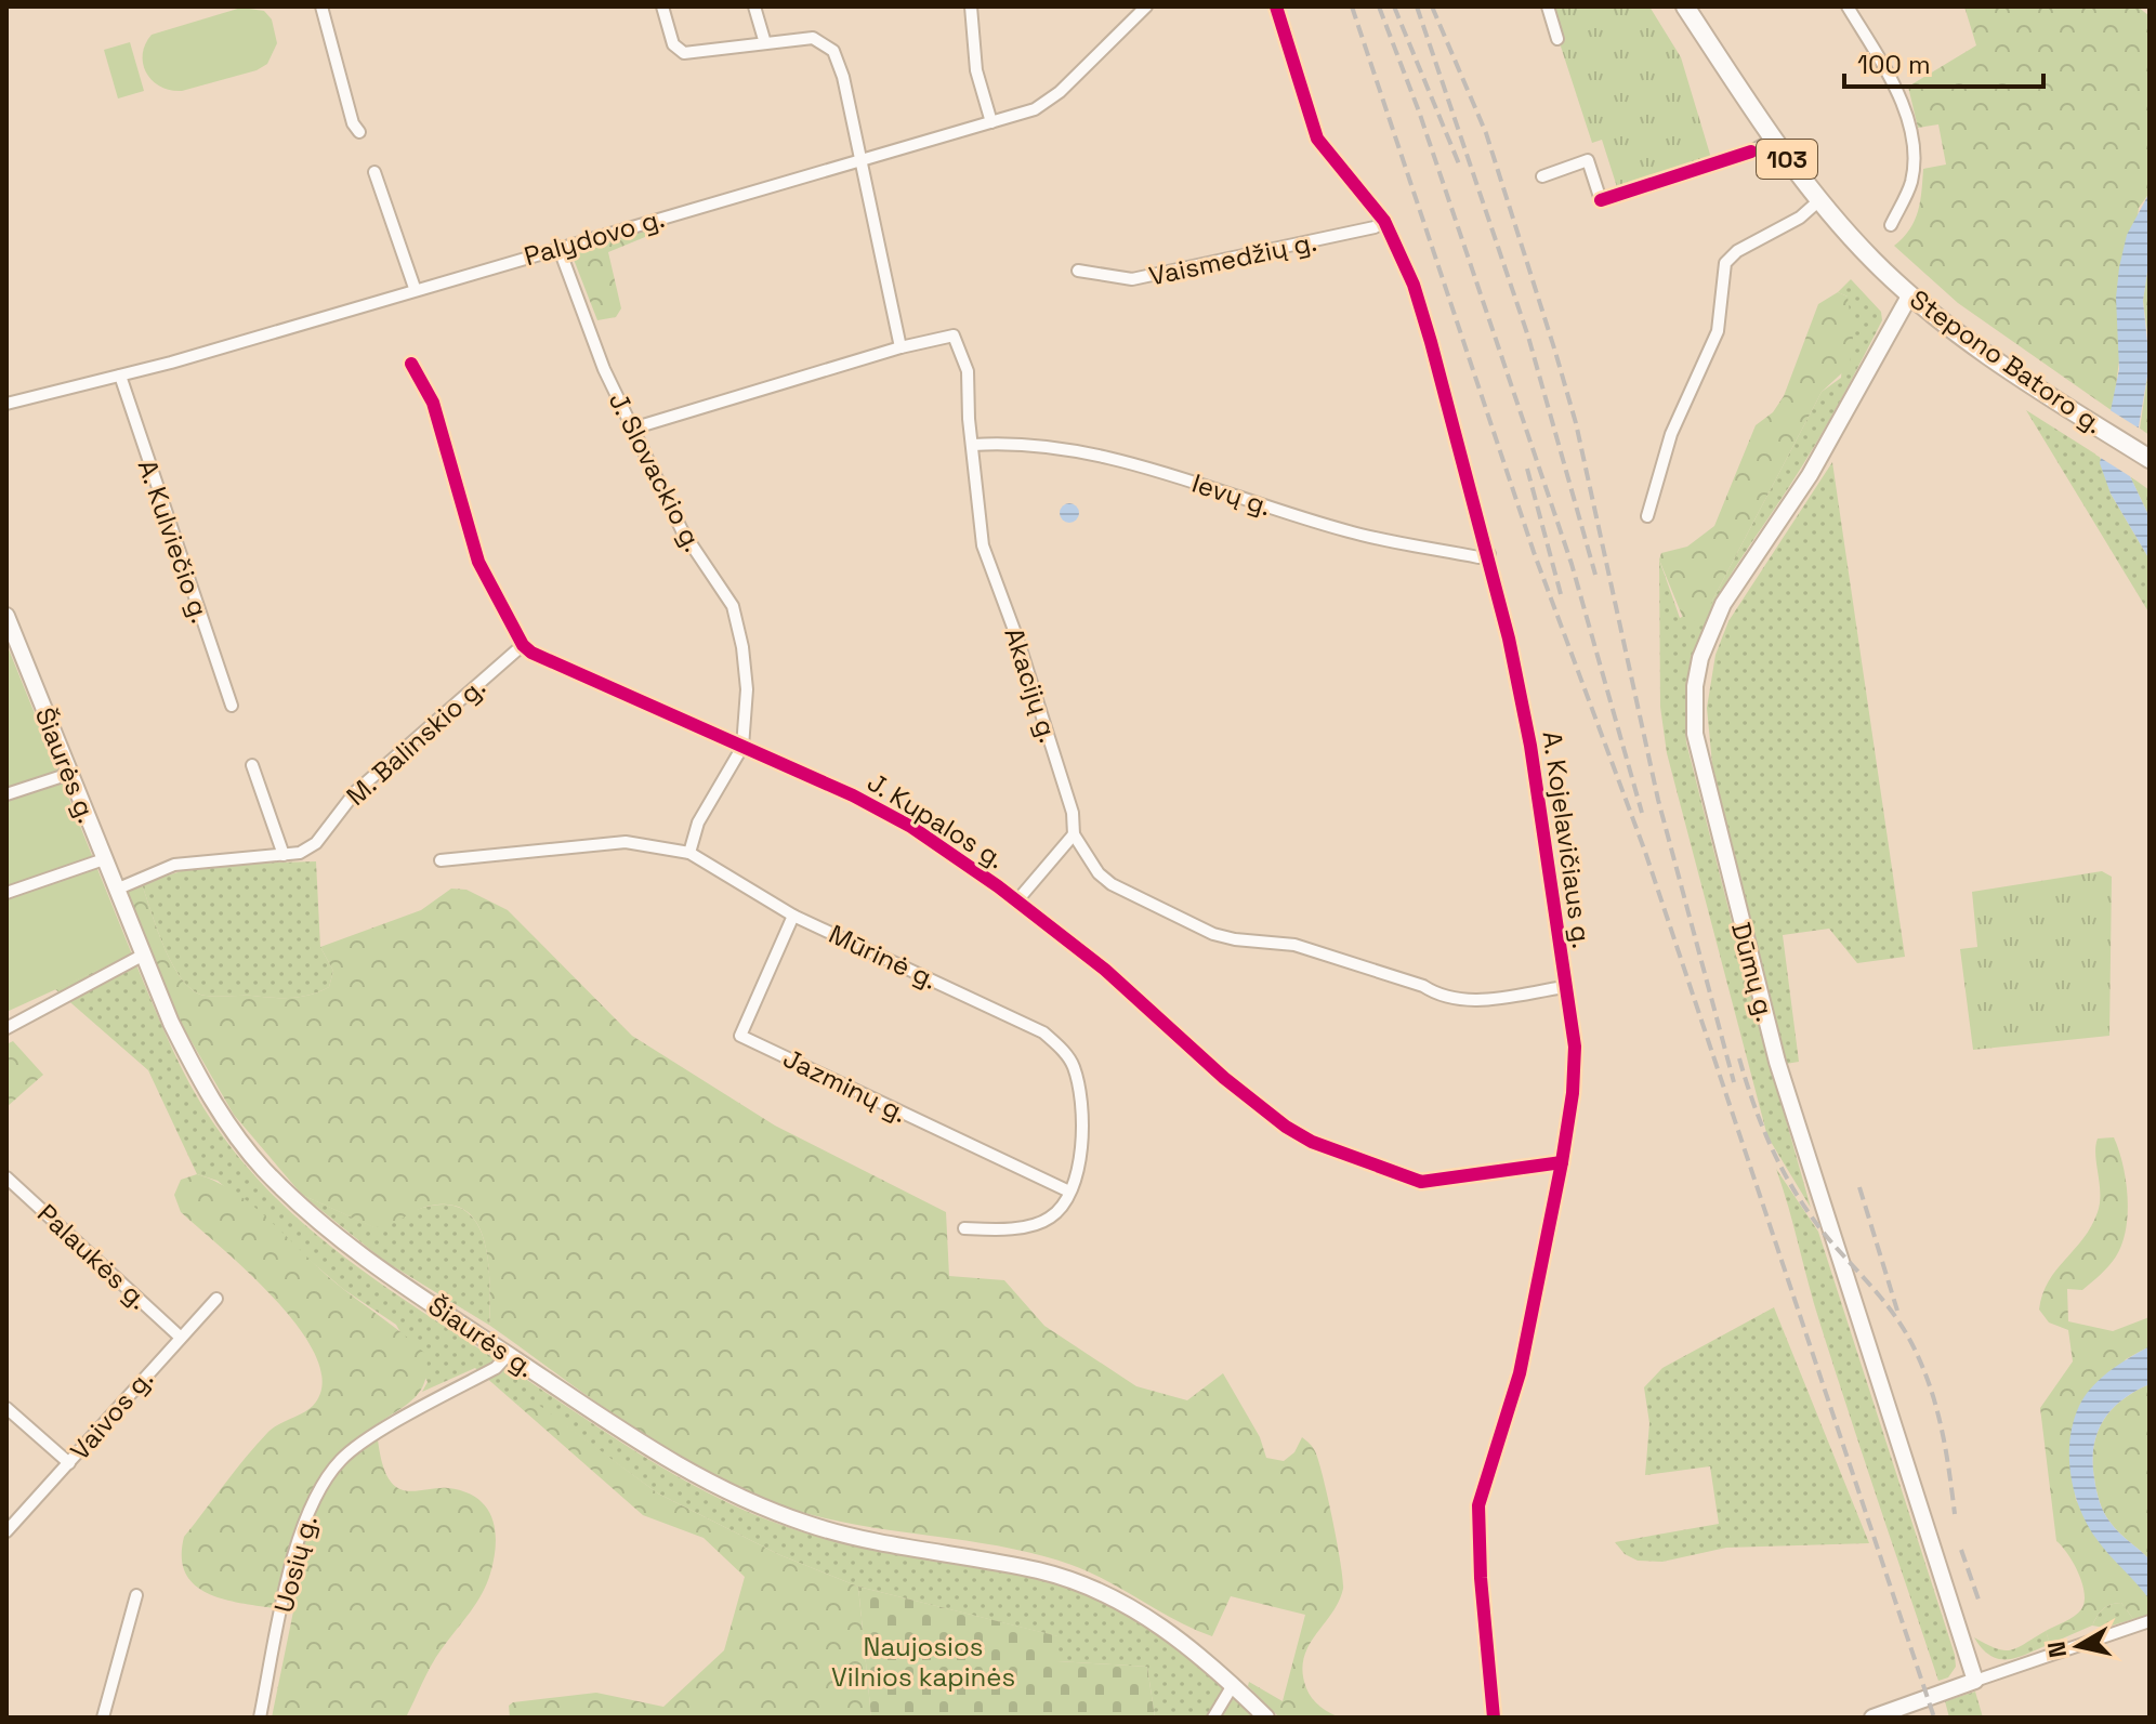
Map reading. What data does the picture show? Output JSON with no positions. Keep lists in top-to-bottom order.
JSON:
{
  "streets": {
    "main road": [
      "103",
      "Stepono Batoro g.",
      "Šiaurės g.",
      "Dūmų g."
    ],
    "street": [
      "Palydovo g.",
      "Vaismedžių g.",
      "J. Slovackio g.",
      "Ievų g.",
      "A. Kulviečio g.",
      "Akacijų g.",
      "M. Balinskio g.",
      "J. Kupalos g.",
      "A. Kojelavičiaus g.",
      "Mūrinė g.",
      "Jazminų g.",
      "Palaukės g.",
      "Vaivos g.",
      "Uosių g."
    ]
  },
  "crossings": [
    ["Palydovo g.", "J. Slovackio g."],
    ["Palydovo g.", "A. Kulviečio g."],
    ["Vaismedžių g.", "A. Kojelavičiaus g."],
    ["Stepono Batoro g.", "Dūmų g."],
    ["J. Slovackio g.", "Akacijų g."],
    ["J. Slovackio g.", "J. Kupalos g."],
    ["Ievų g.", "Akacijų g."],
    ["Ievų g.", "A. Kojelavičiaus g."],
    ["Akacijų g.", "A. Kojelavičiaus g."],
    ["M. Balinskio g.", "Šiaurės g."],
    ["M. Balinskio g.", "J. Kupalos g."],
    ["Šiaurės g.", "Uosių g."],
    ["J. Kupalos g.", "A. Kojelavičiaus g."],
    ["Mūrinė g.", "Jazminų g."],
    ["Palaukės g.", "Vaivos g."]
  ],
  "parks": ["Naujosios Vilnios kapinės"],
  "scale_bar": "100 m",
  "north": "left"
}
